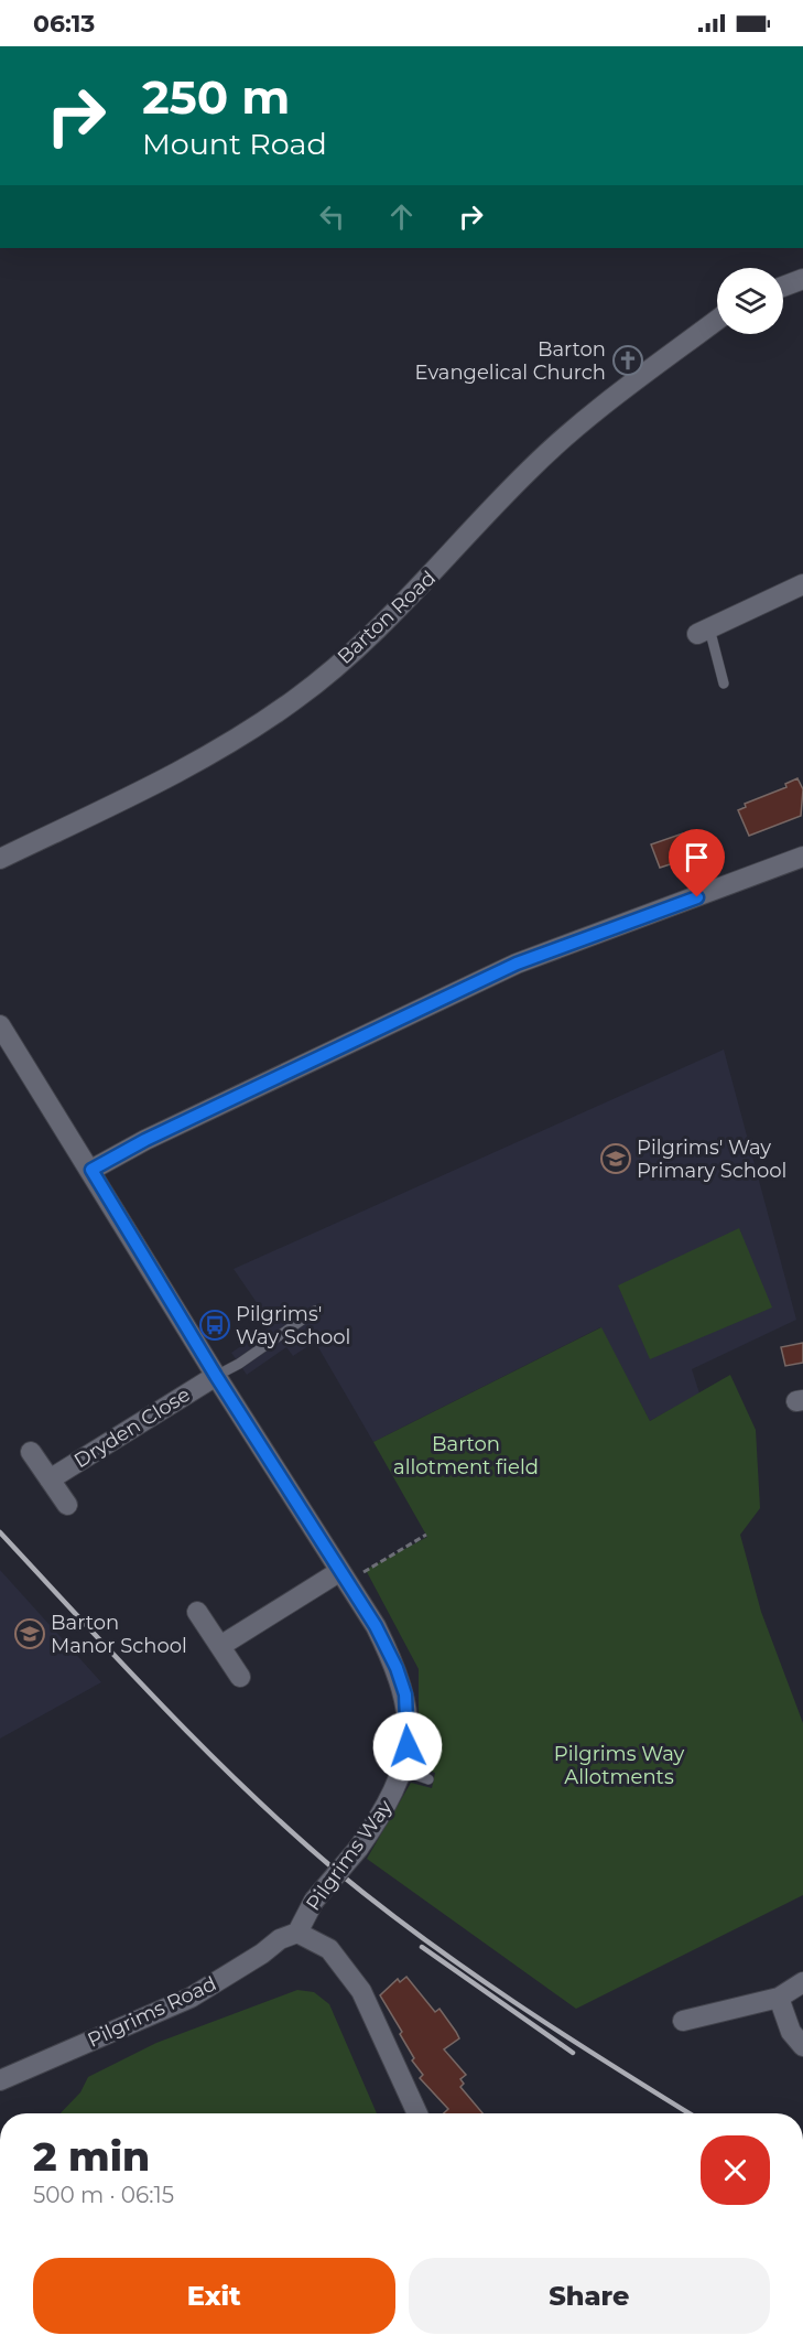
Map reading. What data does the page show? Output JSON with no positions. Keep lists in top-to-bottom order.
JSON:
{
  "streets": {
    "street": [
      "Barton Road",
      "Dryden Close",
      "Pilgrims Way",
      "Pilgrims Road"
    ]
  },
  "crossings": [
    ["Dryden Close", "Pilgrims Way"],
    ["Pilgrims Way", "Pilgrims Road"]
  ],
  "parks": ["Barton allotment field", "Pilgrims Way Allotments"],
  "places": {
    "church": ["Barton Evangelical Church"],
    "school or university": ["Pilgrims' Way Primary School", "Barton Manor School"],
    "bus stop": ["Pilgrims' Way School"]
  },
  "page": {
    "status": "06:13",
    "turn": ["250 m", "Mount Road"],
    "heading": ["2 min", "500 m · 06:15"],
    "buttons": ["Exit", "Share"]
  }
}
